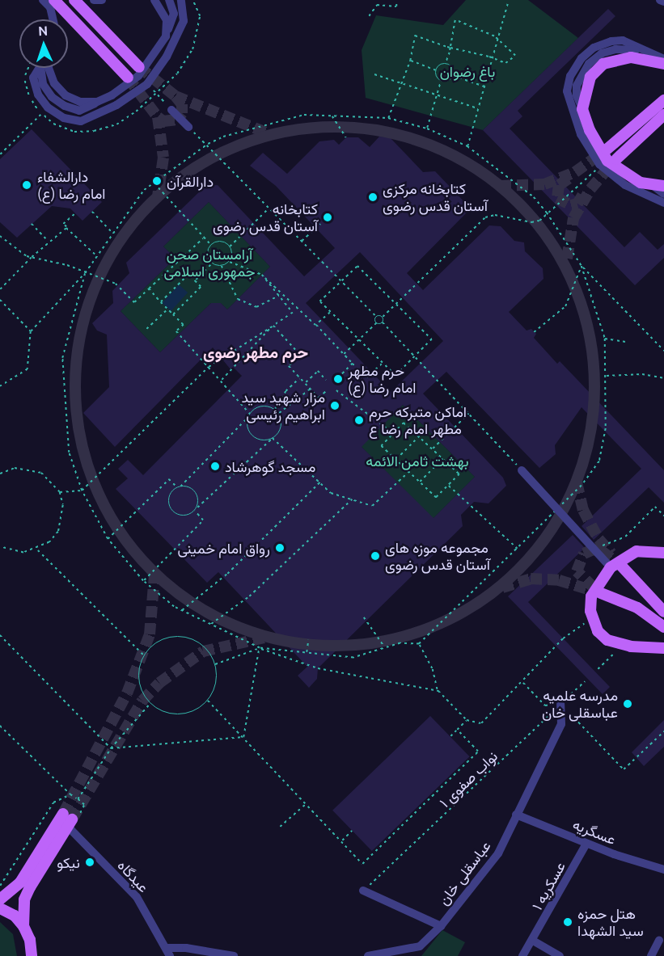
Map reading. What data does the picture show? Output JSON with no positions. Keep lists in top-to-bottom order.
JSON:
{
  "streets": {
    "street": [
      "عسگریه",
      "عباسقلی خان",
      "عیدگاه",
      "عسکریه ۱"
    ],
    "path": ["نواب صفوی ۱"]
  },
  "crossings": [
    ["نواب صفوی ۱", "عباسقلی خان"],
    ["عسگریه", "عباسقلی خان"],
    ["عسگریه", "عسکریه ۱"]
  ],
  "districts": ["حرم مطهر رضوی"],
  "parks": ["باغ رضوان", "آرامستان صحن جمهوری اسلامی", "بهشت ثامن الائمه"],
  "places": [
    "دارالقرآن",
    "دارالشفاء امام رضا (ع)",
    "کتابخانه مرکزی آستان قدس رضوی",
    "کتابخانه آستان قدس رضوی",
    "حرم مطهر امام رضا (ع)",
    "مزار شهید سید ابراهیم رئیسی",
    "اماکن متبرکه حرم مطهر امام رضا ع",
    "مسجد گوهرشاد",
    "رواق امام خمینی",
    "مجموعه موزه های آستان قدس رضوی",
    "مدرسه علمیه عباسقلی خان",
    "نیکو",
    "هتل حمزه سید الشهدا"
  ],
  "north": "top"
}
